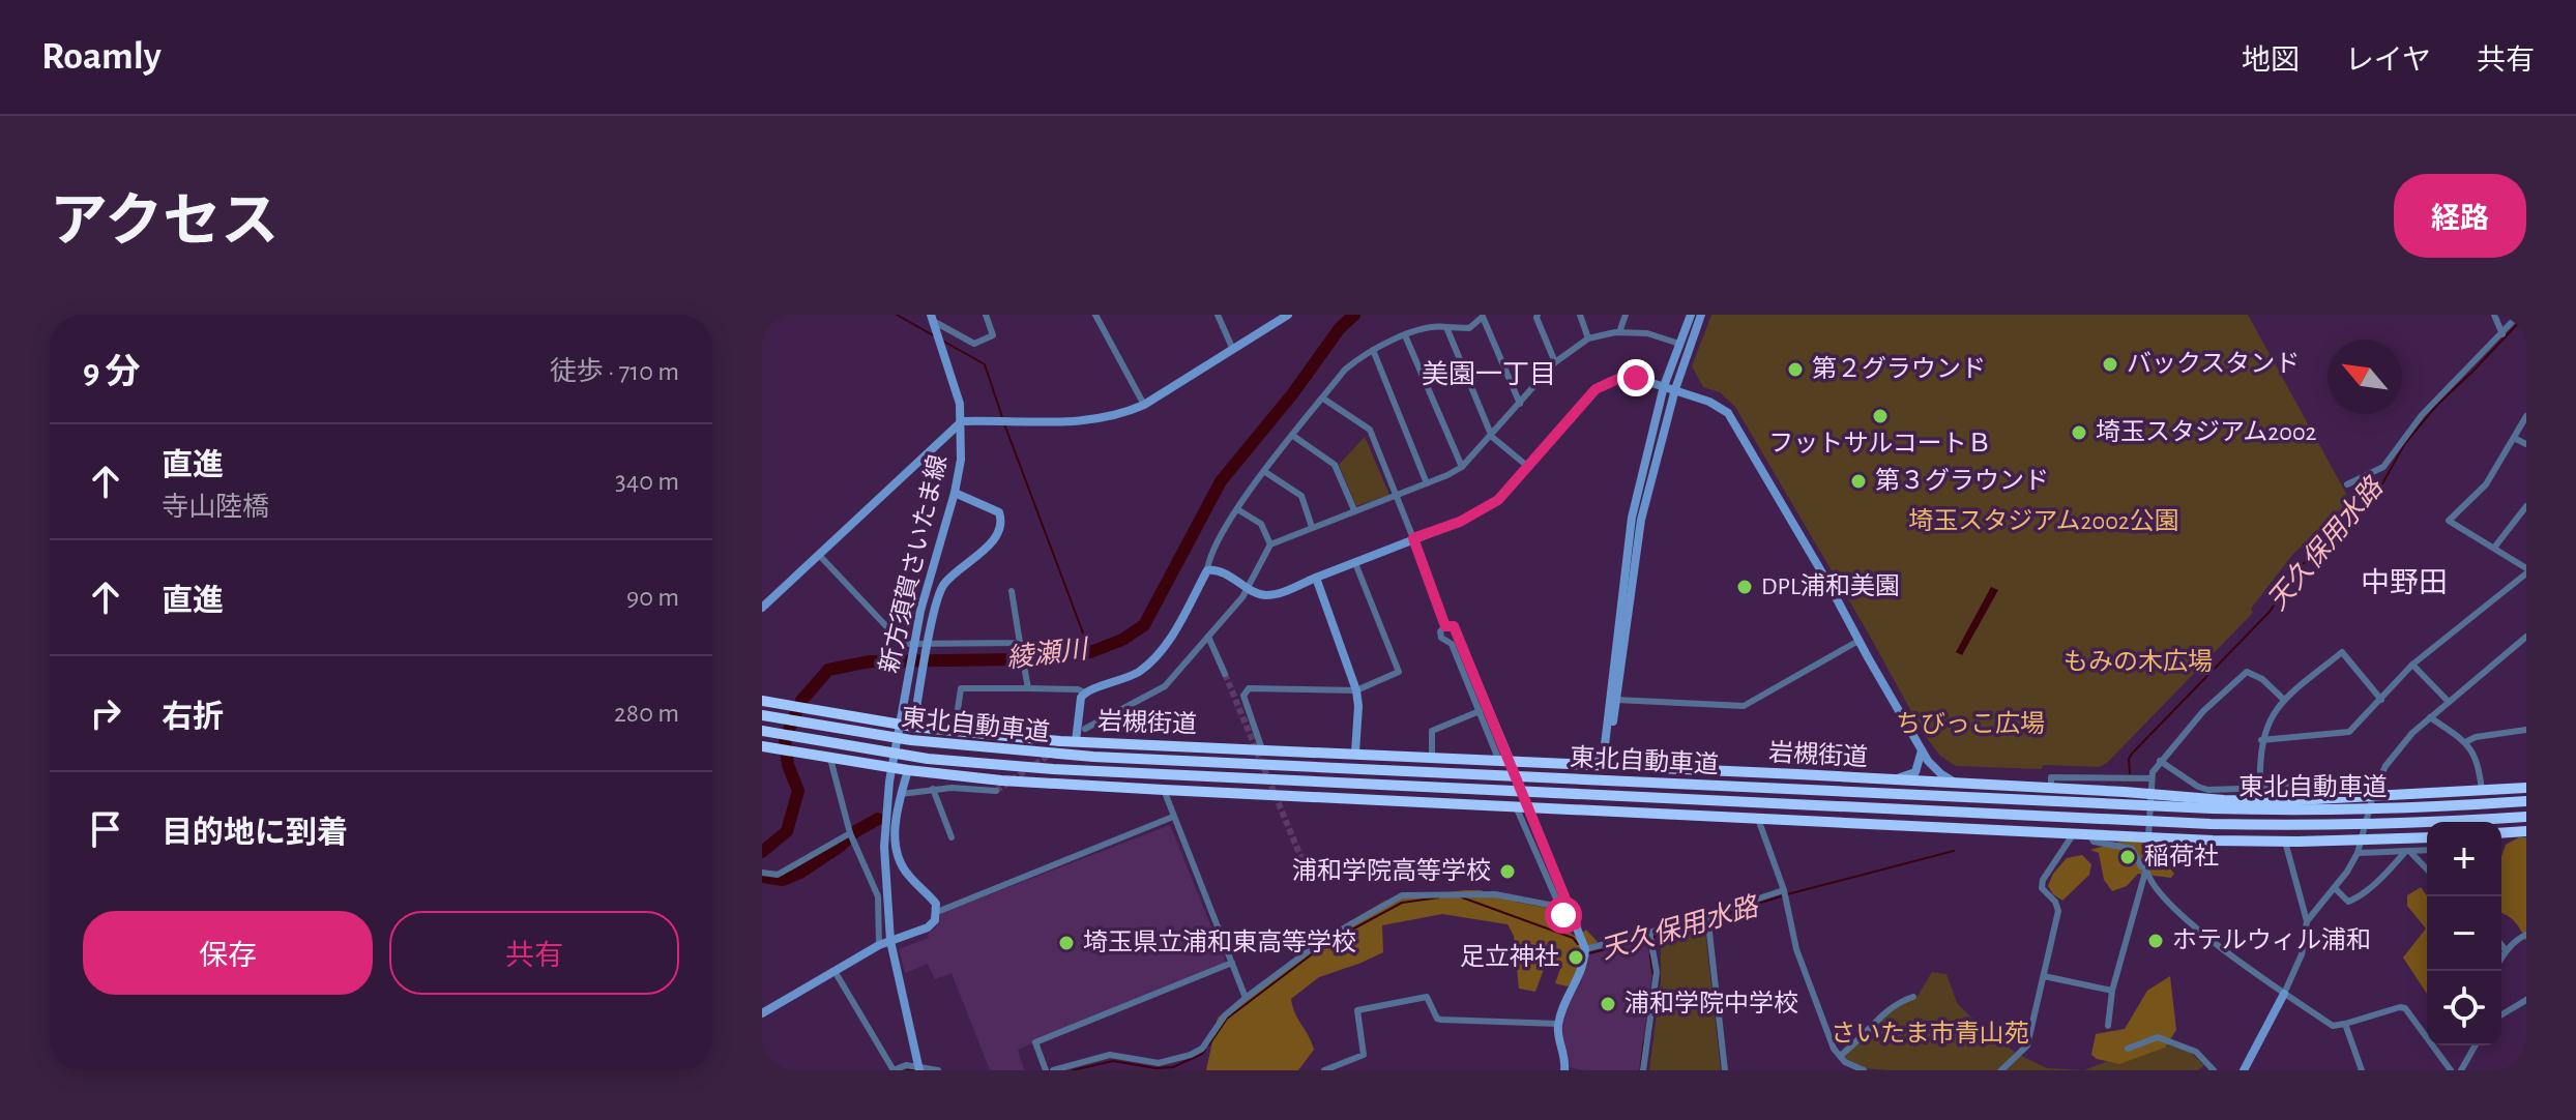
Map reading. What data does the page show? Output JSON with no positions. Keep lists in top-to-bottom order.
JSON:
{
  "streets": {
    "highway": ["岩槻街道", "東北自動車道"],
    "street": ["新方須賀さいたま線"]
  },
  "districts": ["美園一丁目", "中野田"],
  "water": ["天久保用水路", "綾瀬川"],
  "parks": [
    "埼玉スタジアム2002公園",
    "もみの木広場",
    "ちびっこ広場",
    "さいたま市青山苑"
  ],
  "places": [
    "バックスタンド",
    "第２グラウンド",
    "フットサルコートＢ",
    "埼玉スタジアム2002",
    "第３グラウンド",
    "DPL浦和美園",
    "稲荷社",
    "浦和学院高等学校",
    "ホテルウィル浦和",
    "埼玉県立浦和東高等学校",
    "足立神社",
    "浦和学院中学校"
  ],
  "north": "top left",
  "page": {
    "header": "Roamly",
    "nav": ["地図", "レイヤ", "共有"],
    "title": "アクセス",
    "buttons": [
      "経路",
      ["保存", "共有"]
    ],
    "heading": ["9 分", "徒歩 · 710 m"],
    "list": [
      ["直進", "寺山陸橋", "340 m"],
      ["直進", "90 m"],
      ["右折", "280 m"],
      "目的地に到着"
    ],
    "map_buttons": ["+", "−"]
  }
}
